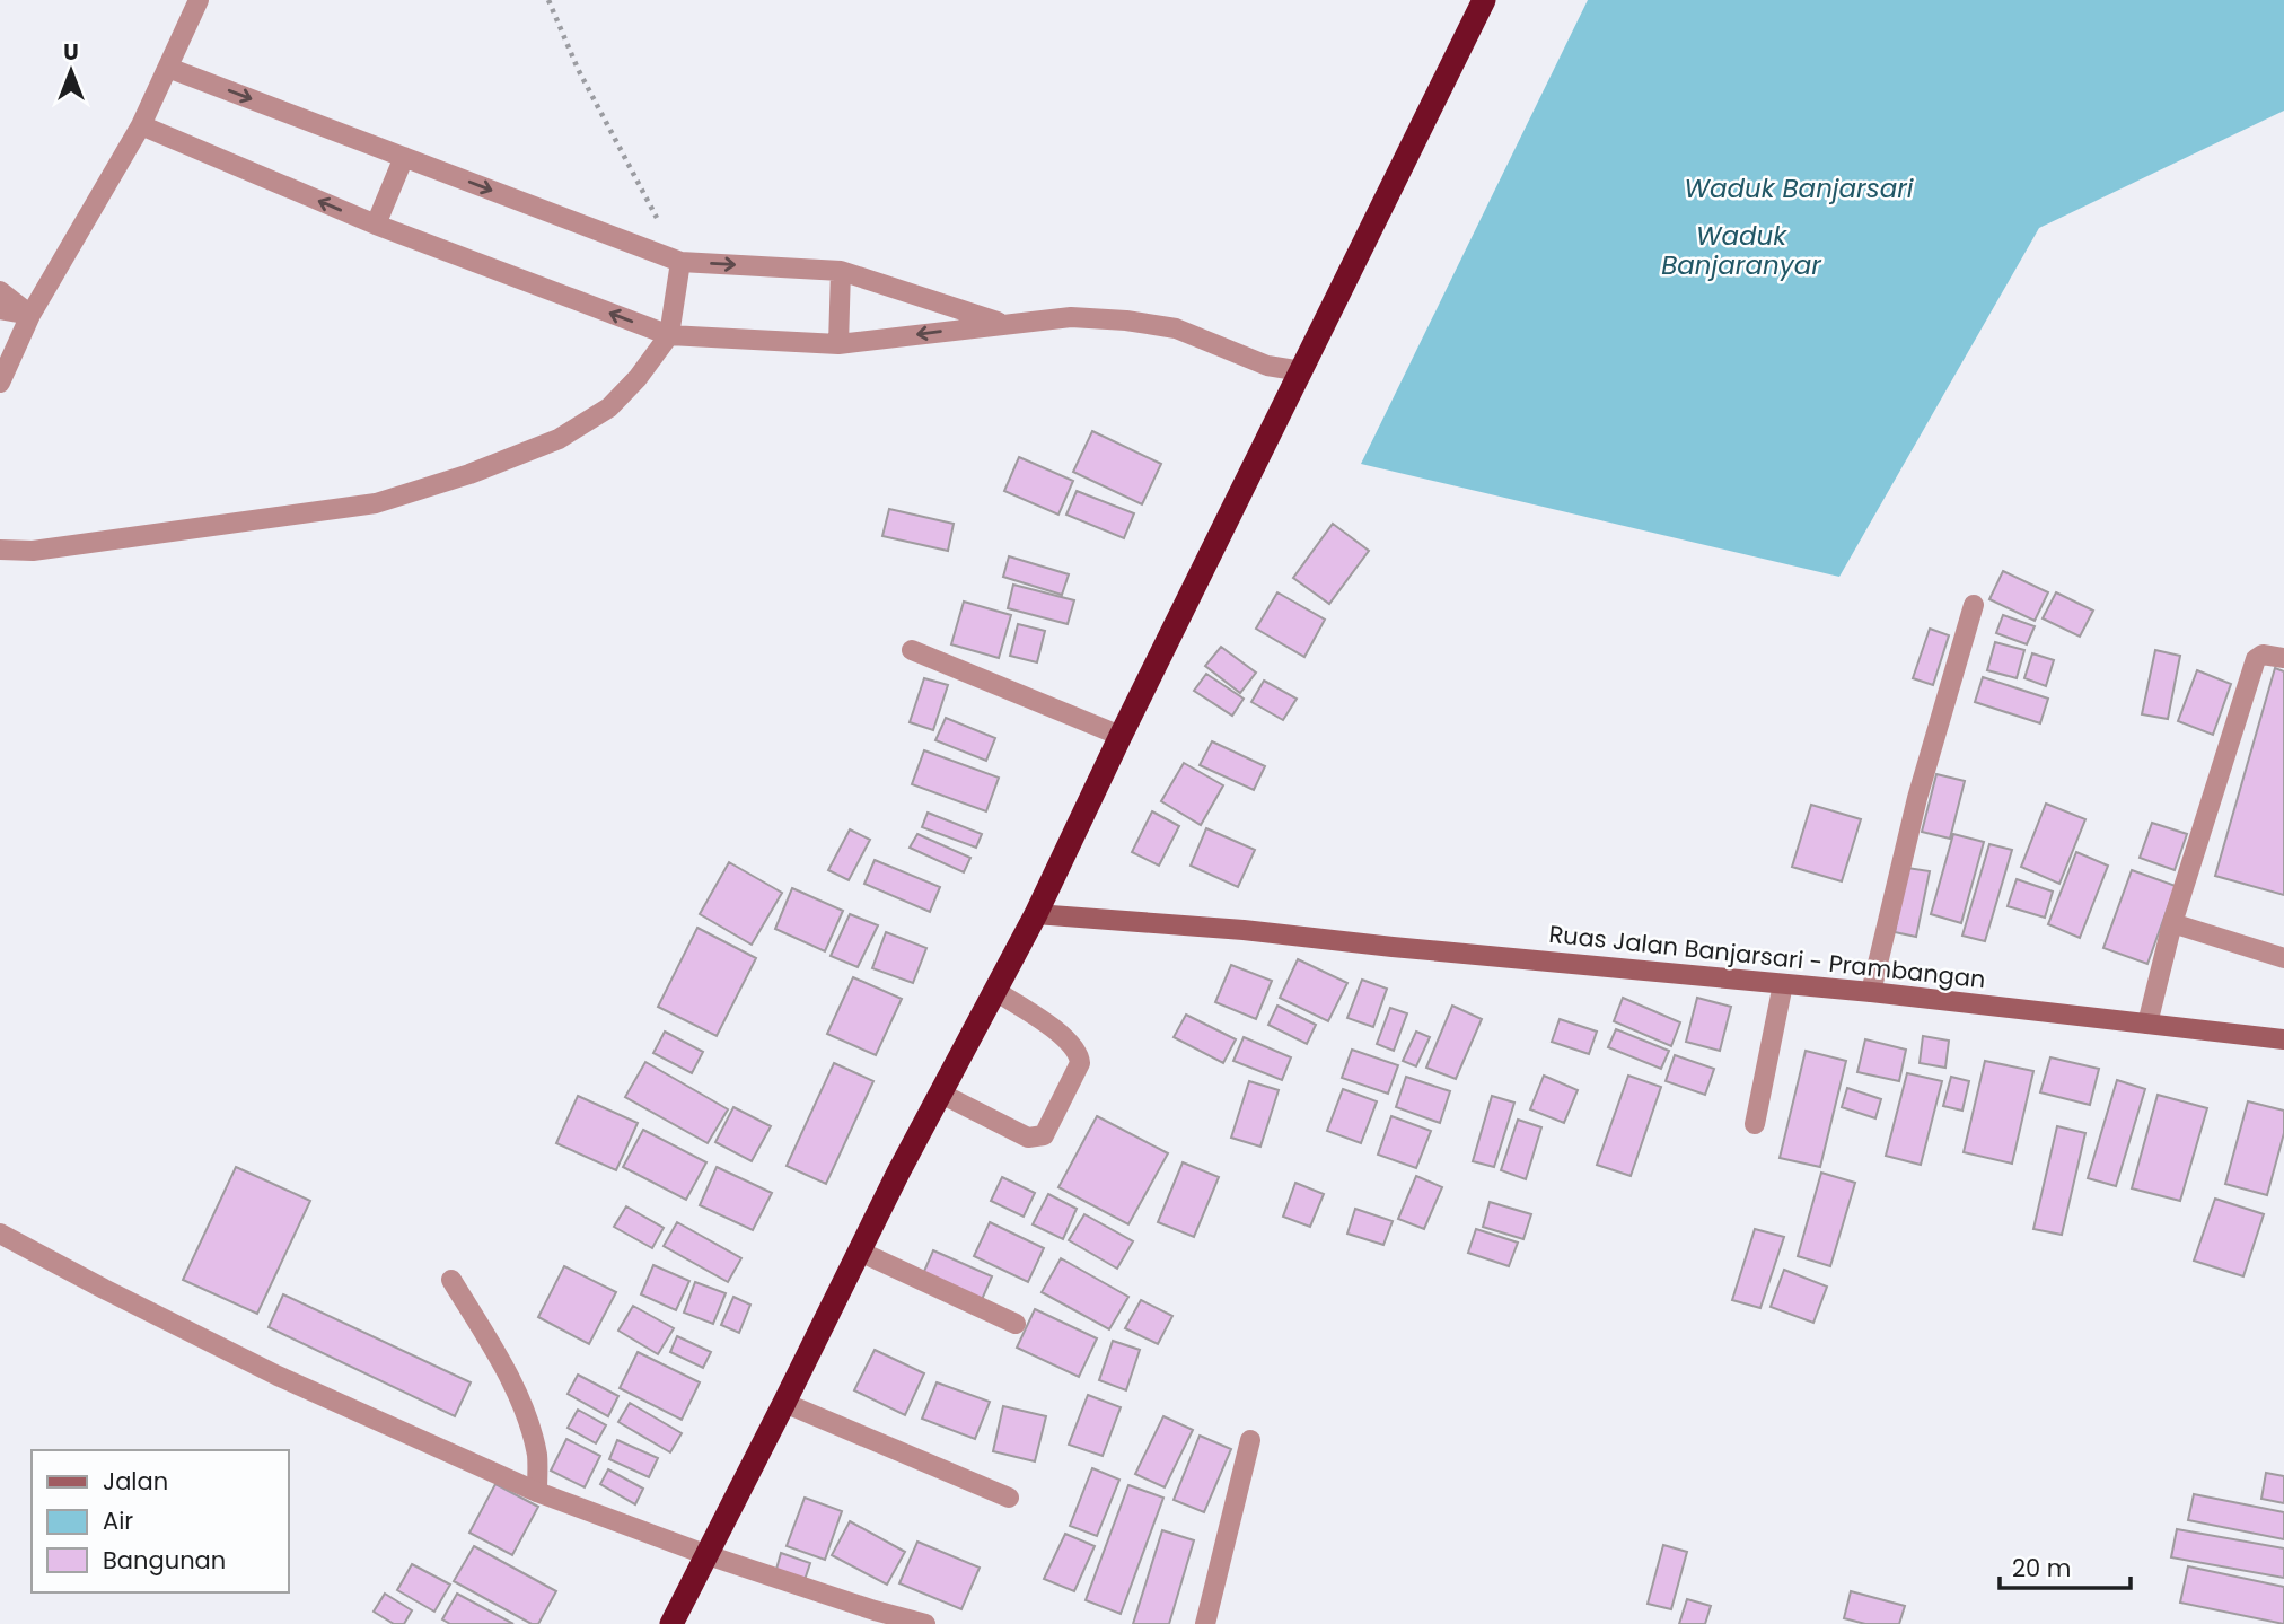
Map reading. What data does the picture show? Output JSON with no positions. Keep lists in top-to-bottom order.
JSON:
{
  "streets": {
    "main road": ["Ruas Jalan Banjarsari - Prambangan"]
  },
  "water": ["Waduk Banjarsari", "Waduk Banjaranyar"],
  "legend": ["Jalan", "Air", "Bangunan"],
  "scale_bar": "20 m",
  "north": "top"
}
